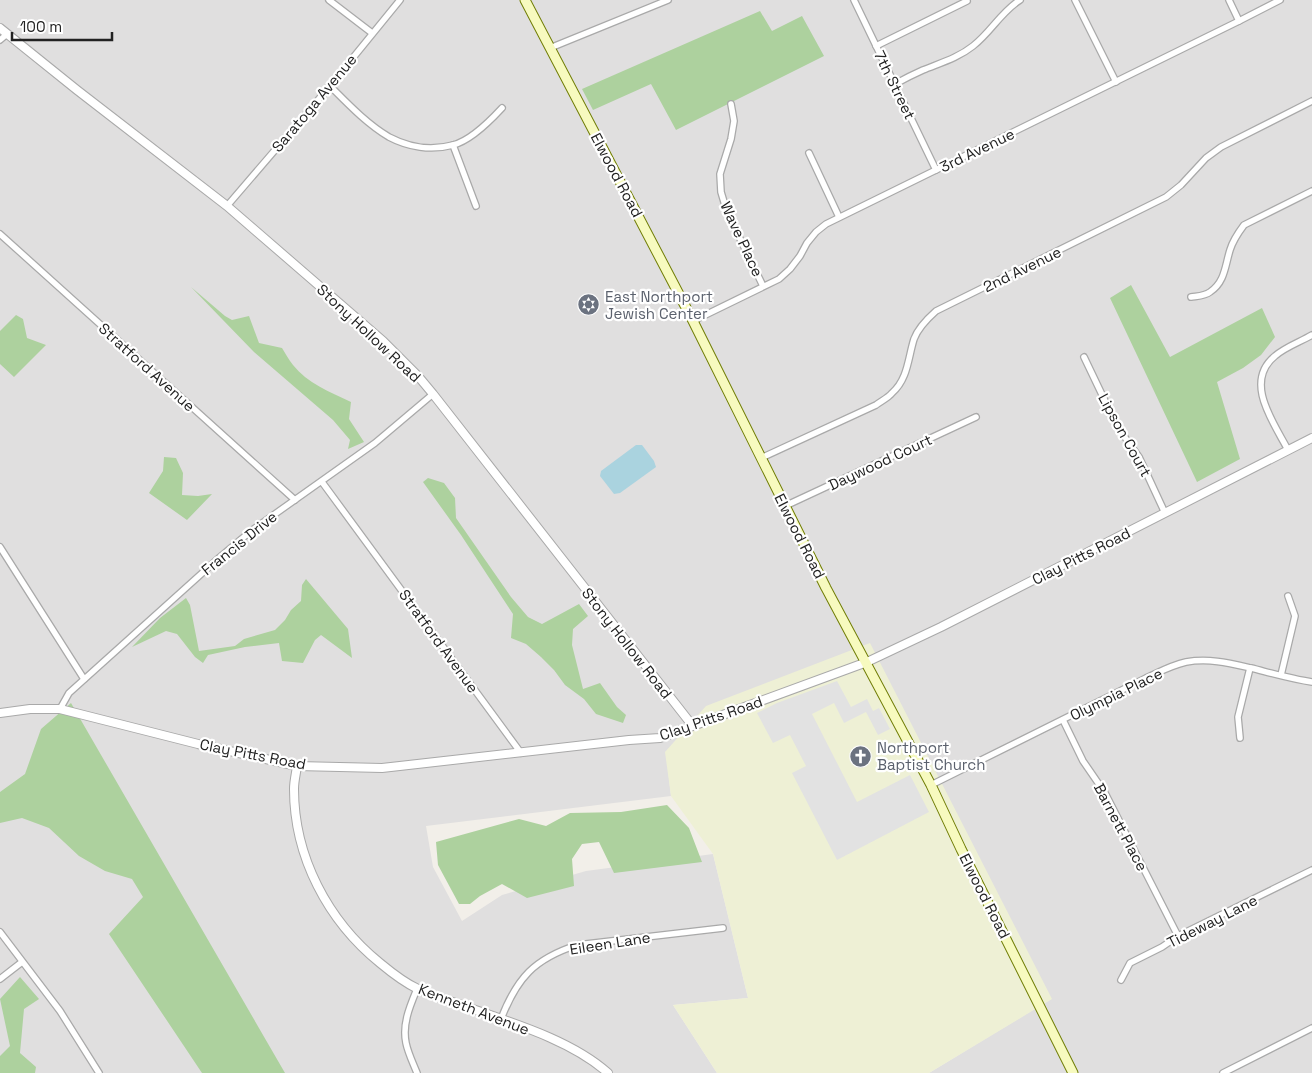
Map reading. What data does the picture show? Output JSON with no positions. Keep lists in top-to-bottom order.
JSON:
{
  "streets": {
    "main road": ["Elwood Road"],
    "street": [
      "7th Street",
      "Saratoga Avenue",
      "3rd Avenue",
      "Wave Place",
      "2nd Avenue",
      "Stony Hollow Road",
      "Stratford Avenue",
      "Lipson Court",
      "Daywood Court",
      "Francis Drive",
      "Clay Pitts Road",
      "Olympia Place",
      "Barnett Place",
      "Tideway Lane",
      "Eileen Lane",
      "Kenneth Avenue"
    ]
  },
  "crossings": [
    ["7th Street", "3rd Avenue"],
    ["Saratoga Avenue", "Stony Hollow Road"],
    ["3rd Avenue", "Elwood Road"],
    ["3rd Avenue", "Wave Place"],
    ["Elwood Road", "2nd Avenue"],
    ["Elwood Road", "Daywood Court"],
    ["Elwood Road", "Clay Pitts Road"],
    ["Elwood Road", "Olympia Place"],
    ["Stony Hollow Road", "Francis Drive"],
    ["Stony Hollow Road", "Clay Pitts Road"],
    ["Stratford Avenue", "Francis Drive"],
    ["Stratford Avenue", "Clay Pitts Road"],
    ["Lipson Court", "Clay Pitts Road"],
    ["Francis Drive", "Clay Pitts Road"],
    ["Clay Pitts Road", "Kenneth Avenue"],
    ["Olympia Place", "Barnett Place"],
    ["Barnett Place", "Tideway Lane"],
    ["Eileen Lane", "Kenneth Avenue"]
  ],
  "places": {
    "synagogue": ["East Northport Jewish Center"],
    "church": ["Northport Baptist Church"]
  },
  "scale_bar": "100 m"
}
